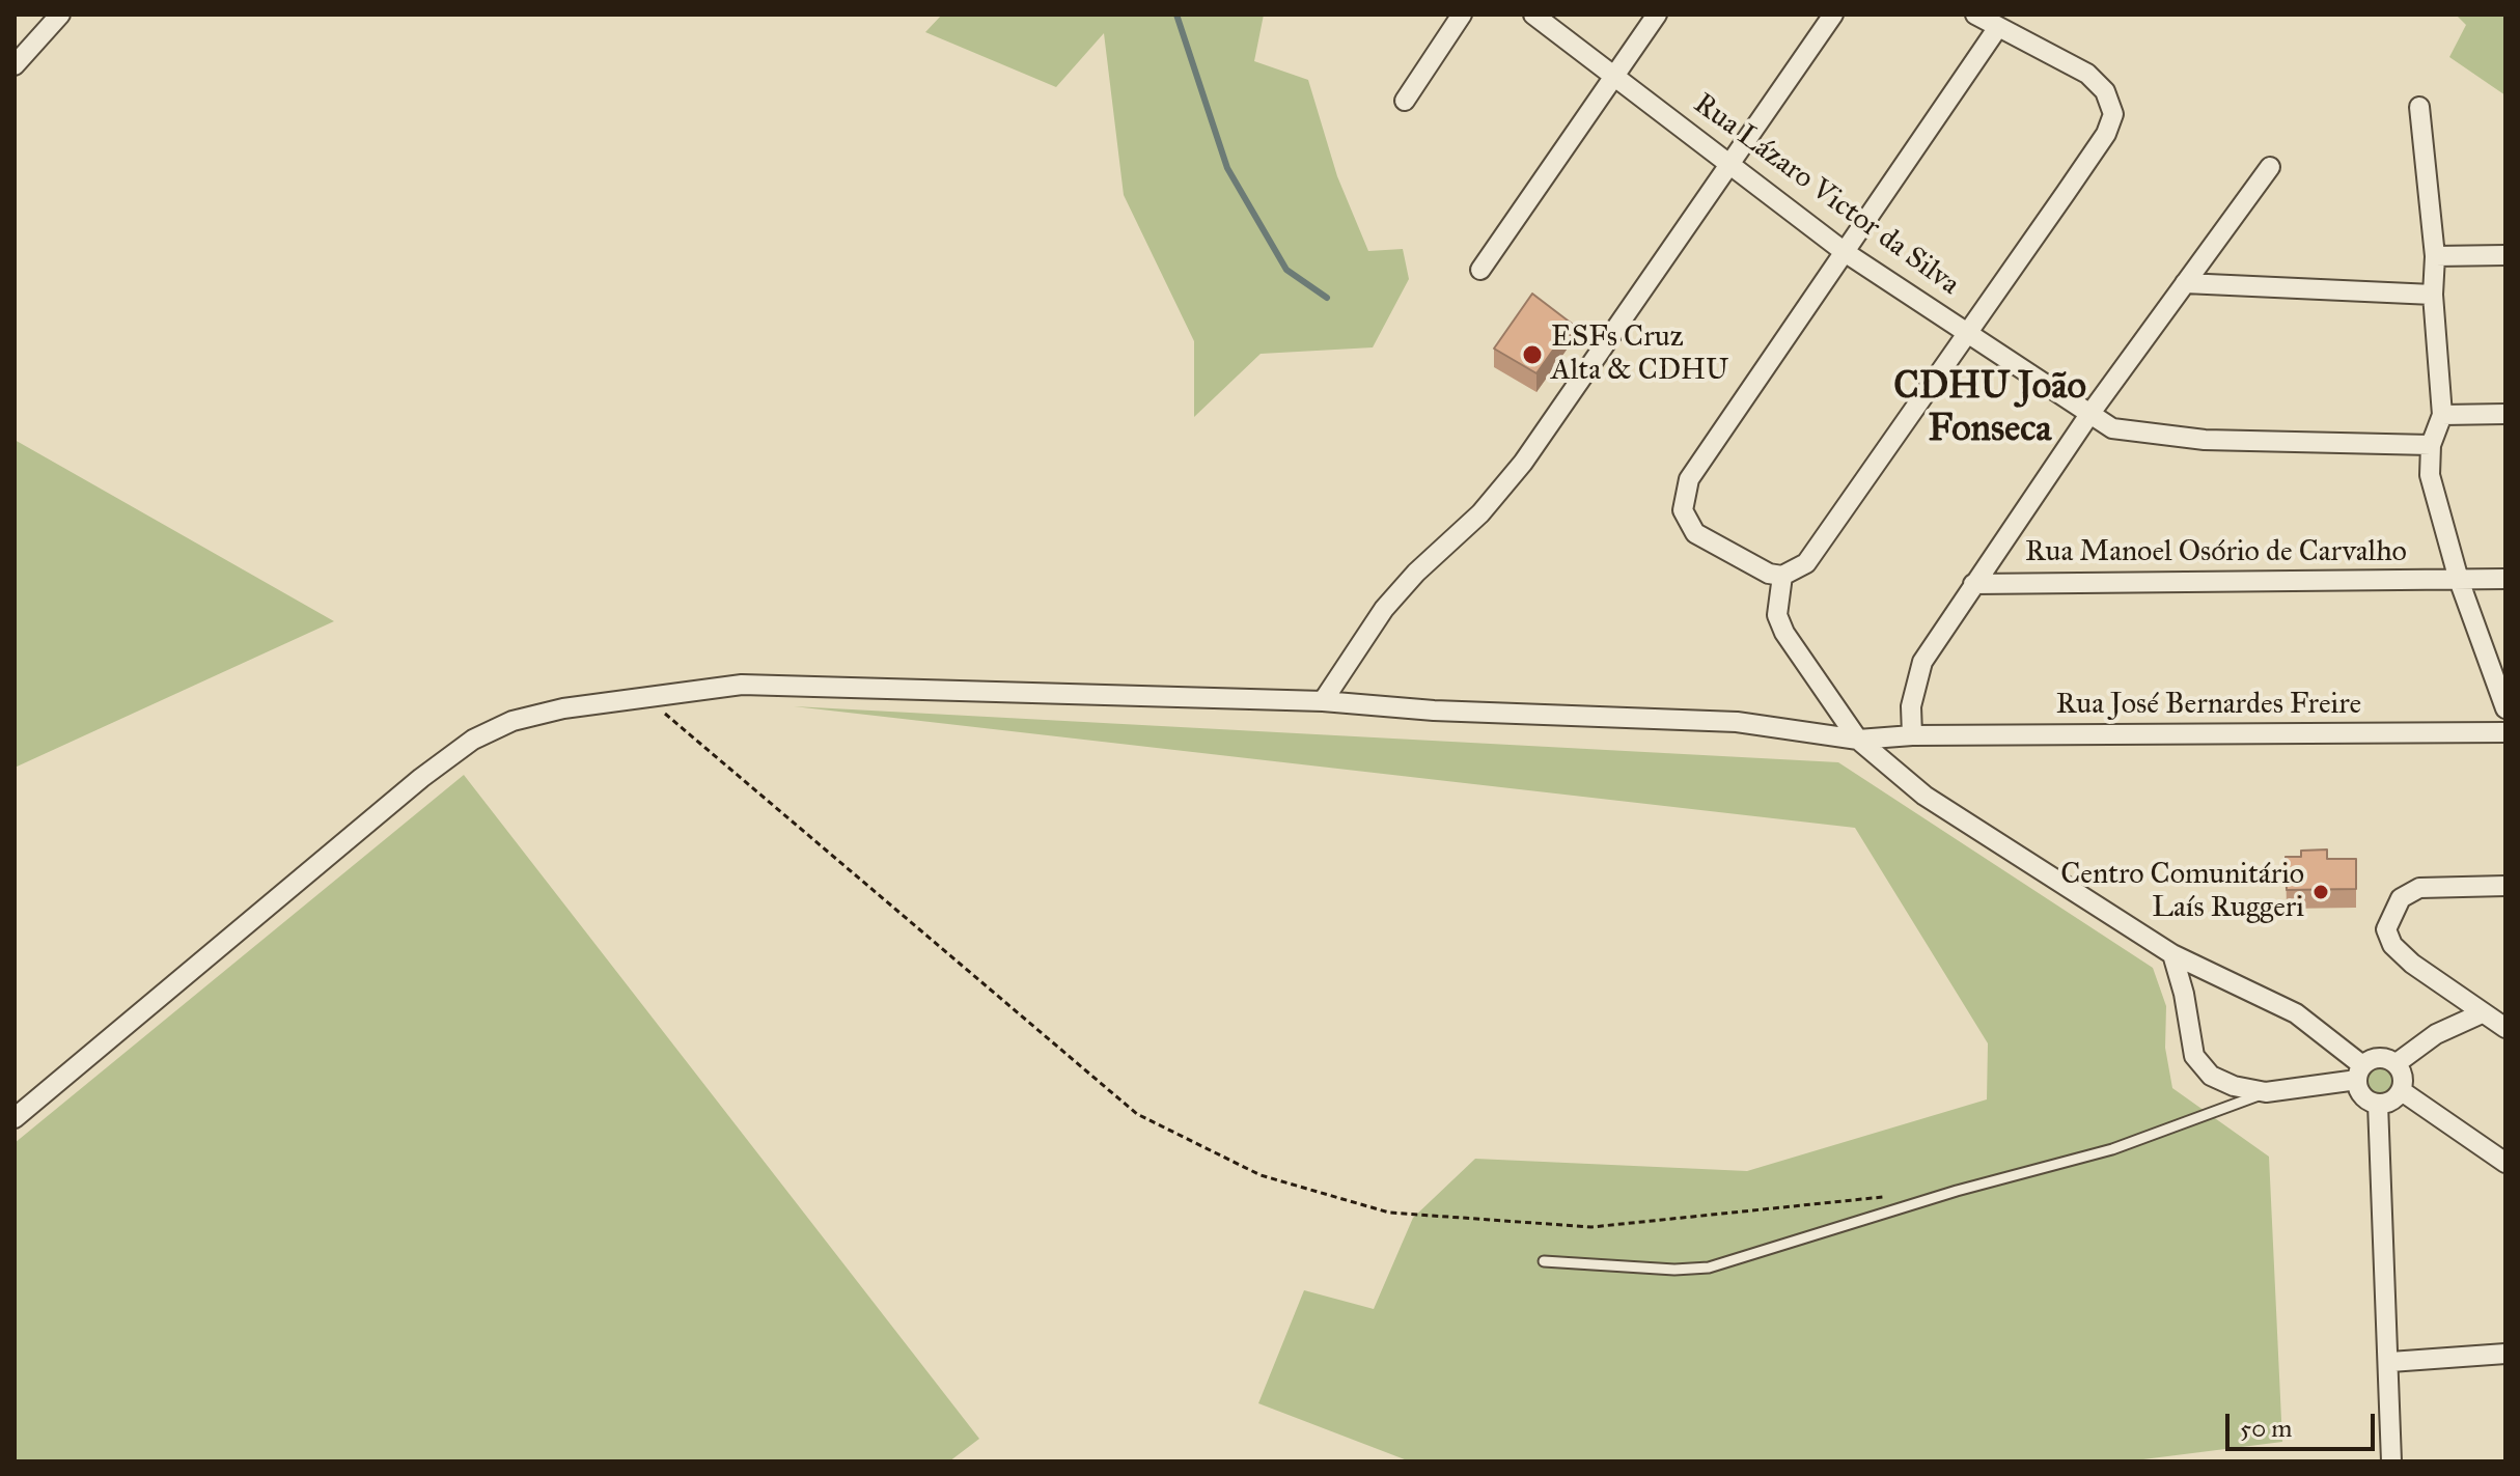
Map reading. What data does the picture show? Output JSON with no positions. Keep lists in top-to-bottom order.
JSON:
{
  "streets": {
    "street": ["Rua Lázaro Victor da Silva", "Rua Manoel Osório de Carvalho", "Rua José Bernardes Freire"]
  },
  "districts": ["CDHU João Fonseca"],
  "places": ["ESFs Cruz Alta & CDHU", "Centro Comunitário Laís Ruggeri"],
  "scale_bar": "50 m"
}
